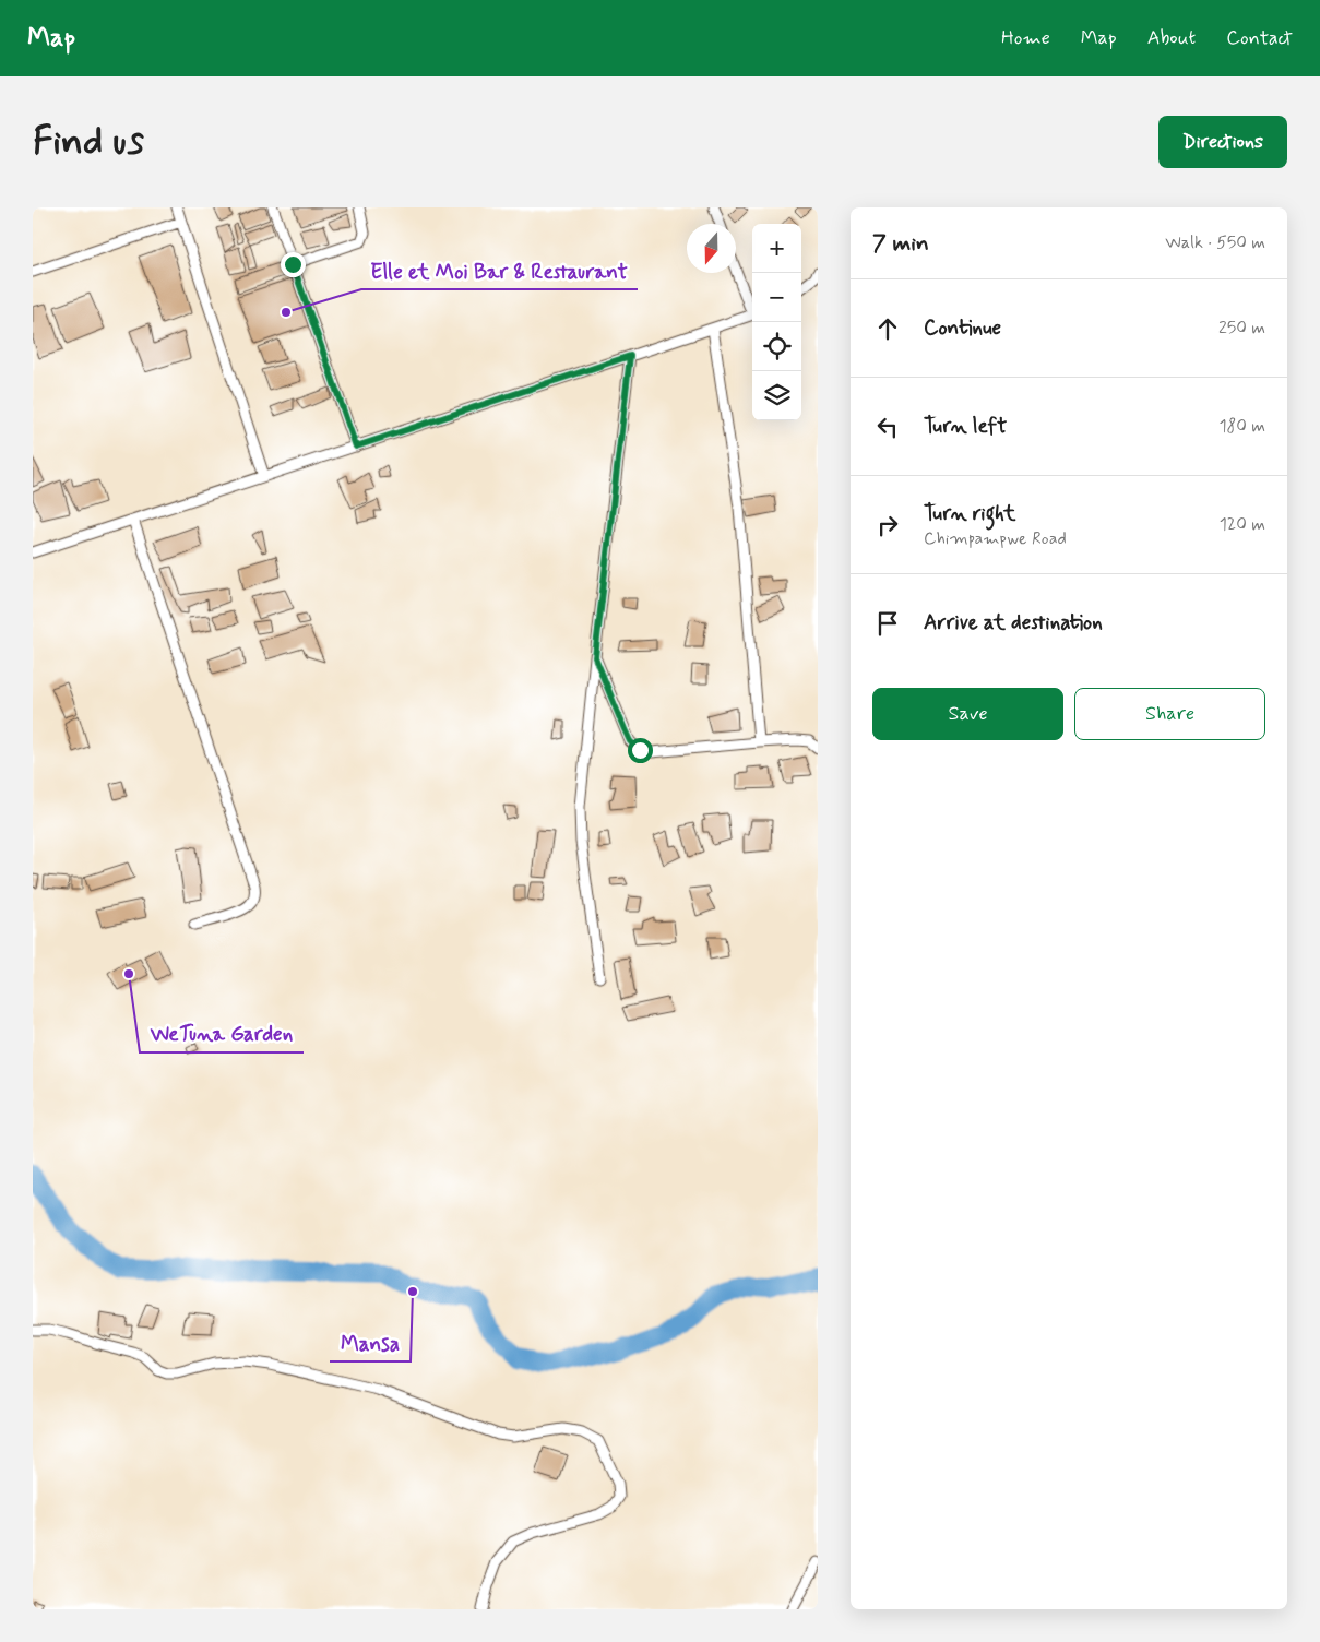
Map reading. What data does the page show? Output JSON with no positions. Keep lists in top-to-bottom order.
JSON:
{
  "places": ["Elle et Moi Bar & Restaurant", "WeTuna Garden", "Mansa"],
  "north": "bottom",
  "page": {
    "header": "Map",
    "nav": [
      "Home",
      "Map",
      "About",
      "Contact"
    ],
    "buttons": [
      "Directions",
      ["Save", "Share"]
    ],
    "title": "Find us",
    "heading": ["7 min", "Walk · 550 m"],
    "map_buttons": ["+", "−"],
    "list": [
      ["Continue", "250 m"],
      ["Turn left", "180 m"],
      ["Turn right", "Chimpampwe Road", "120 m"],
      "Arrive at destination"
    ]
  }
}
